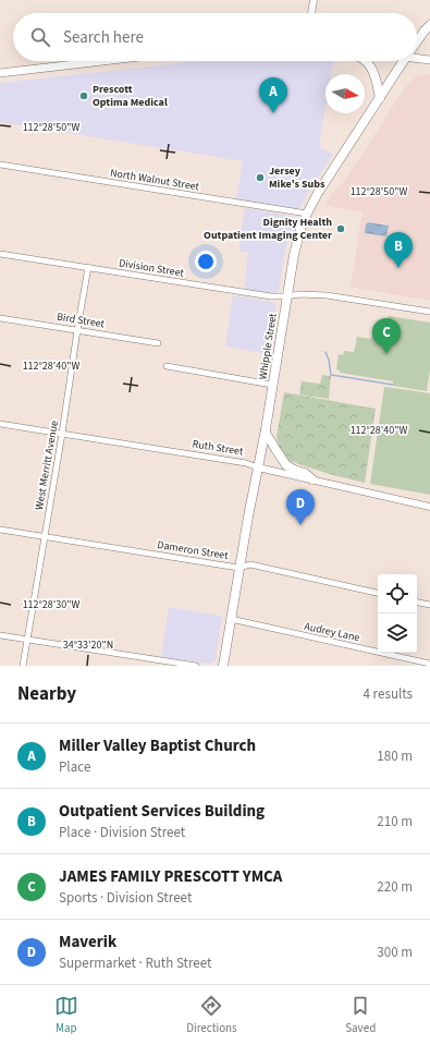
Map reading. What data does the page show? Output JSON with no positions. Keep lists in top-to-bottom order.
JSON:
{
  "streets": {
    "main road": ["Whipple Street"],
    "street": [
      "North Walnut Street",
      "Division Street",
      "Bird Street",
      "Ruth Street",
      "West Merritt Avenue",
      "Dameron Street",
      "Audrey Lane"
    ]
  },
  "crossings": [
    ["North Walnut Street", "Whipple Street"],
    ["Division Street", "Whipple Street"],
    ["Division Street", "West Merritt Avenue"],
    ["Bird Street", "West Merritt Avenue"],
    ["Whipple Street", "Ruth Street"],
    ["Whipple Street", "Dameron Street"],
    ["Whipple Street", "Audrey Lane"],
    ["Ruth Street", "West Merritt Avenue"],
    ["West Merritt Avenue", "Dameron Street"]
  ],
  "places": ["Prescott Optima Medical", "Jersey Mike's Subs", "Dignity Health Outpatient Imaging Center"],
  "north": "right",
  "page": {
    "search": "Search here",
    "pins": [
      "A",
      "B",
      "C",
      "D"
    ],
    "heading": ["Nearby", "4 results"],
    "list": [
      {
        "mark": "A",
        "name": "Miller Valley Baptist Church",
        "note": "Place",
        "value": "180 m"
      },
      {
        "mark": "B",
        "name": "Outpatient Services Building",
        "note": "Place · Division Street",
        "value": "210 m"
      },
      {
        "mark": "C",
        "name": "JAMES FAMILY PRESCOTT YMCA",
        "note": "Sports · Division Street",
        "value": "220 m"
      },
      {
        "mark": "D",
        "name": "Maverik",
        "note": "Supermarket · Ruth Street",
        "value": "300 m"
      }
    ],
    "nav": ["Map", "Directions", "Saved"]
  },
  "coordinates": [
    "112°28'50\"W",
    "112°28'40\"W",
    "112°28'30\"W",
    "34°33'20\"N"
  ]
}
